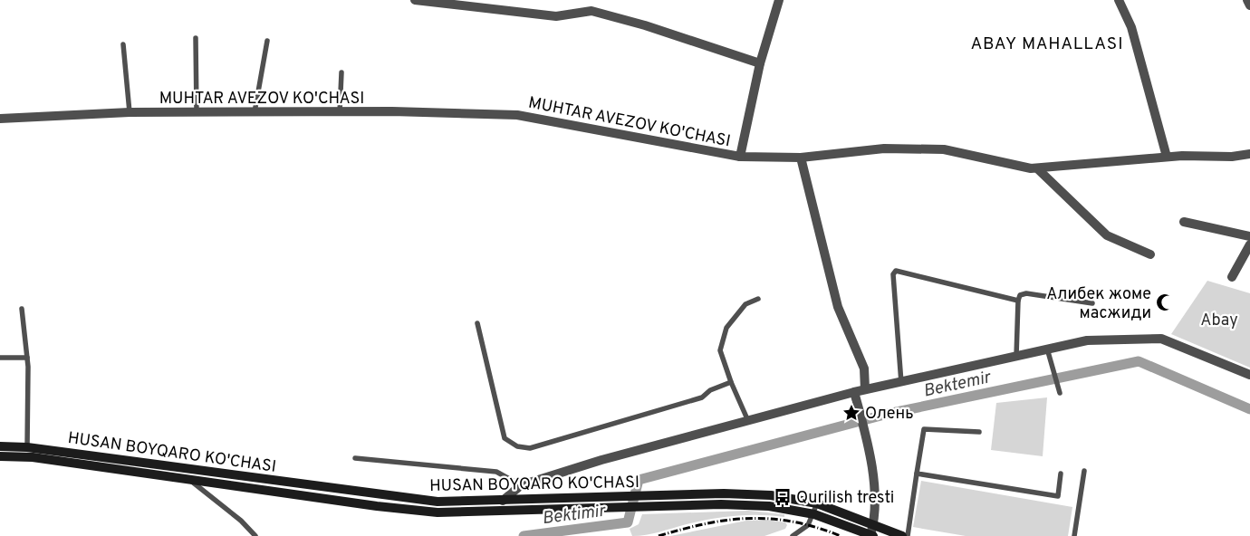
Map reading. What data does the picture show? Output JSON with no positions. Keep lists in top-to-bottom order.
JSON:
{
  "streets": {
    "main road": ["HUSAN BOYQARO KO'CHASI"],
    "street": ["MUHTAR AVEZOV KO'CHASI"]
  },
  "districts": ["ABAY MAHALLASI"],
  "water": ["Bektemir", "Bektimir"],
  "parks": ["Abay"],
  "places": {
    "mosque": ["Алибек жоме масжиди"],
    "place": ["Олень"],
    "bus stop": ["Qurilish tresti"]
  }
}
